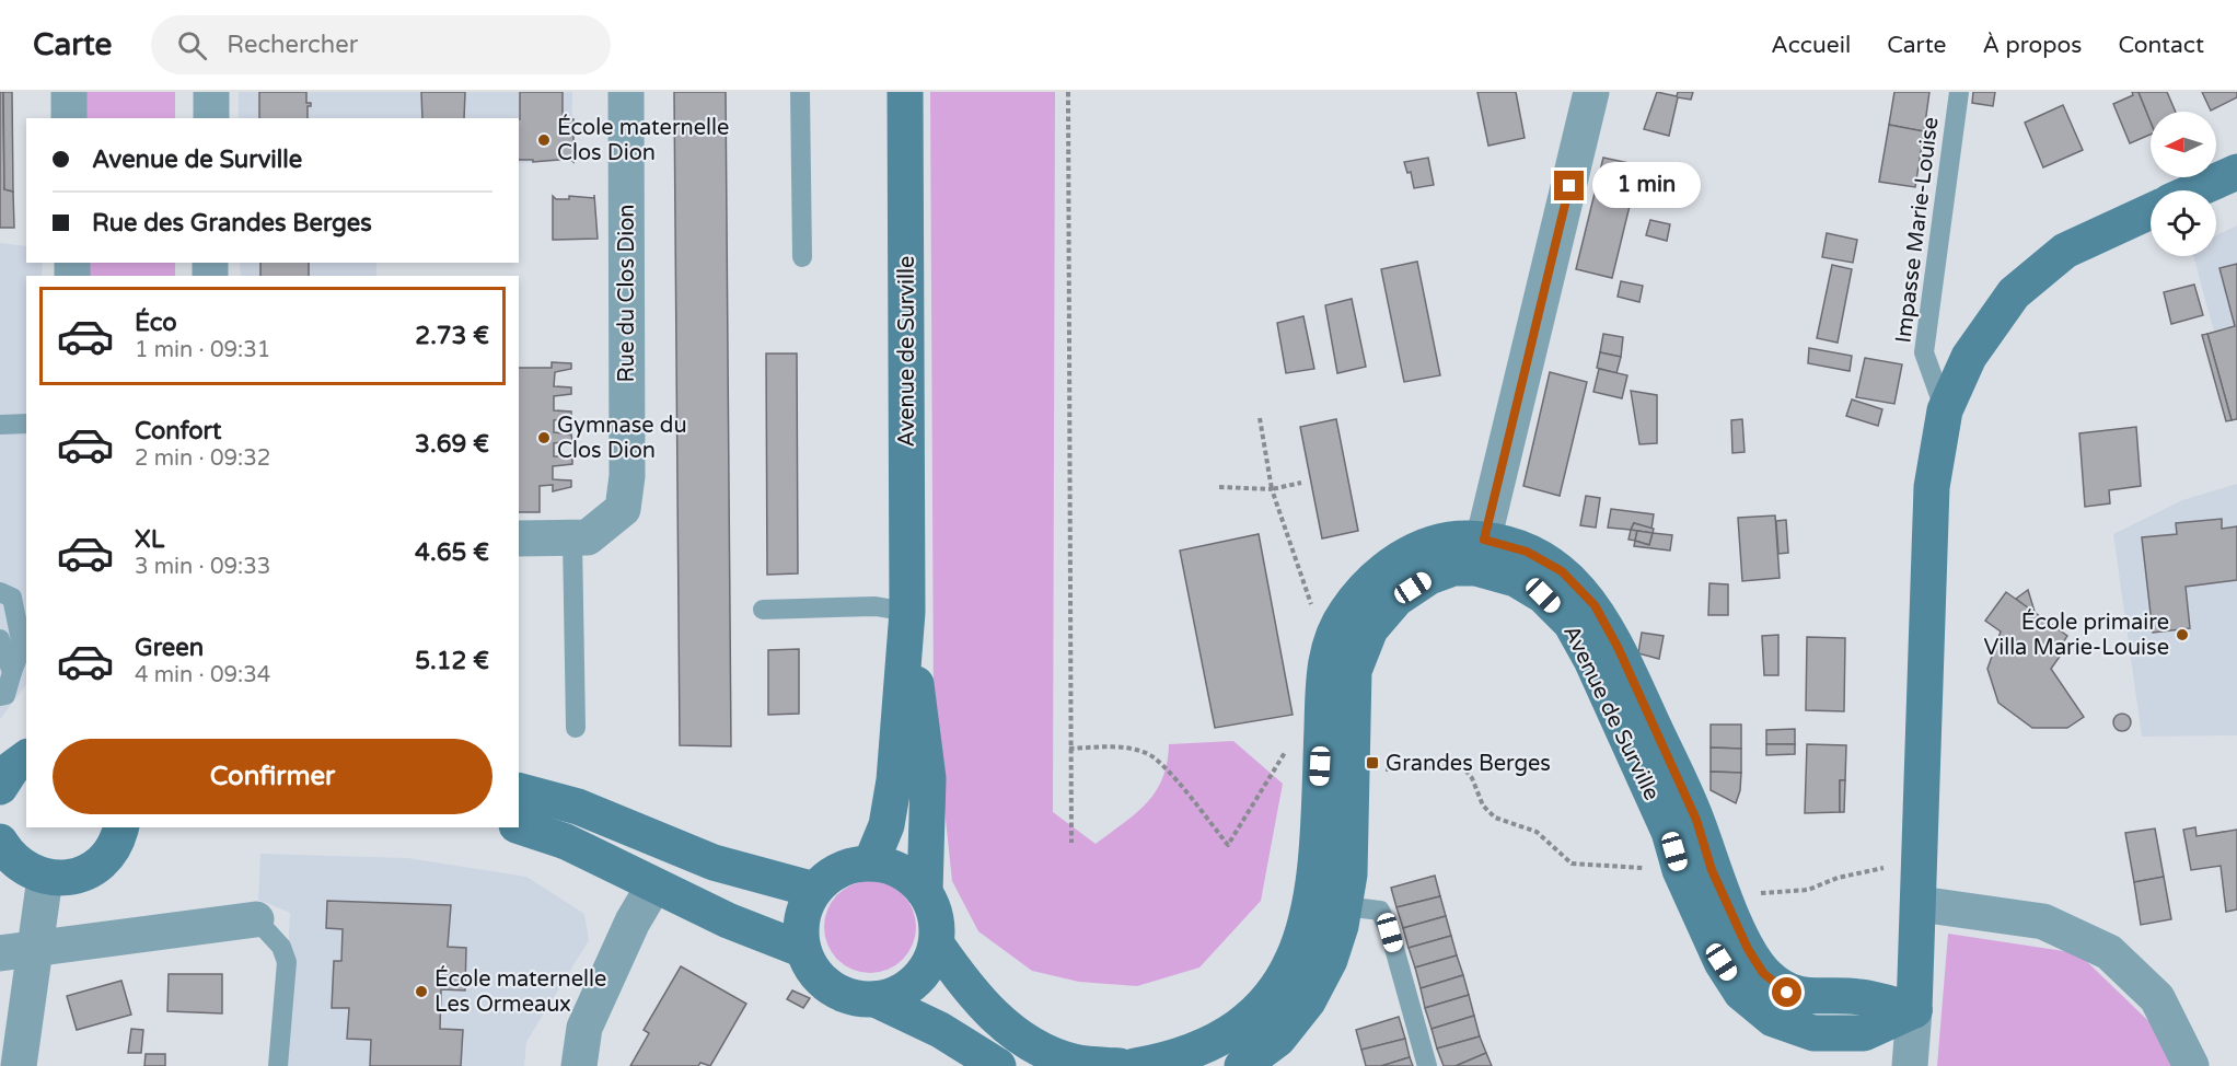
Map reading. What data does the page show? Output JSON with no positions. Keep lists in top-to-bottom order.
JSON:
{
  "streets": {
    "street": ["Rue du Clos Dion", "Avenue de Surville"],
    "lane": ["Impasse Marie-Louise"]
  },
  "places": {
    "other": [
      "École maternelle Clos Dion",
      "Gymnase du Clos Dion",
      "École primaire Villa Marie-Louise",
      "École maternelle Les Ormeaux"
    ],
    "transit": ["Grandes Berges"]
  },
  "north": "left",
  "page": {
    "header": "Carte",
    "search": "Rechercher",
    "nav": [
      "Accueil",
      "Carte",
      "À propos",
      "Contact"
    ],
    "banner": ["Avenue de Surville", "Rue des Grandes Berges"],
    "bubble": "1 min",
    "list": [
      {
        "name": "Éco",
        "note": "1 min · 09:31",
        "value": "2.73 €"
      },
      {
        "name": "Confort",
        "note": "2 min · 09:32",
        "value": "3.69 €"
      },
      {
        "name": "XL",
        "note": "3 min · 09:33",
        "value": "4.65 €"
      },
      {
        "name": "Green",
        "note": "4 min · 09:34",
        "value": "5.12 €"
      }
    ],
    "buttons": "Confirmer"
  }
}
